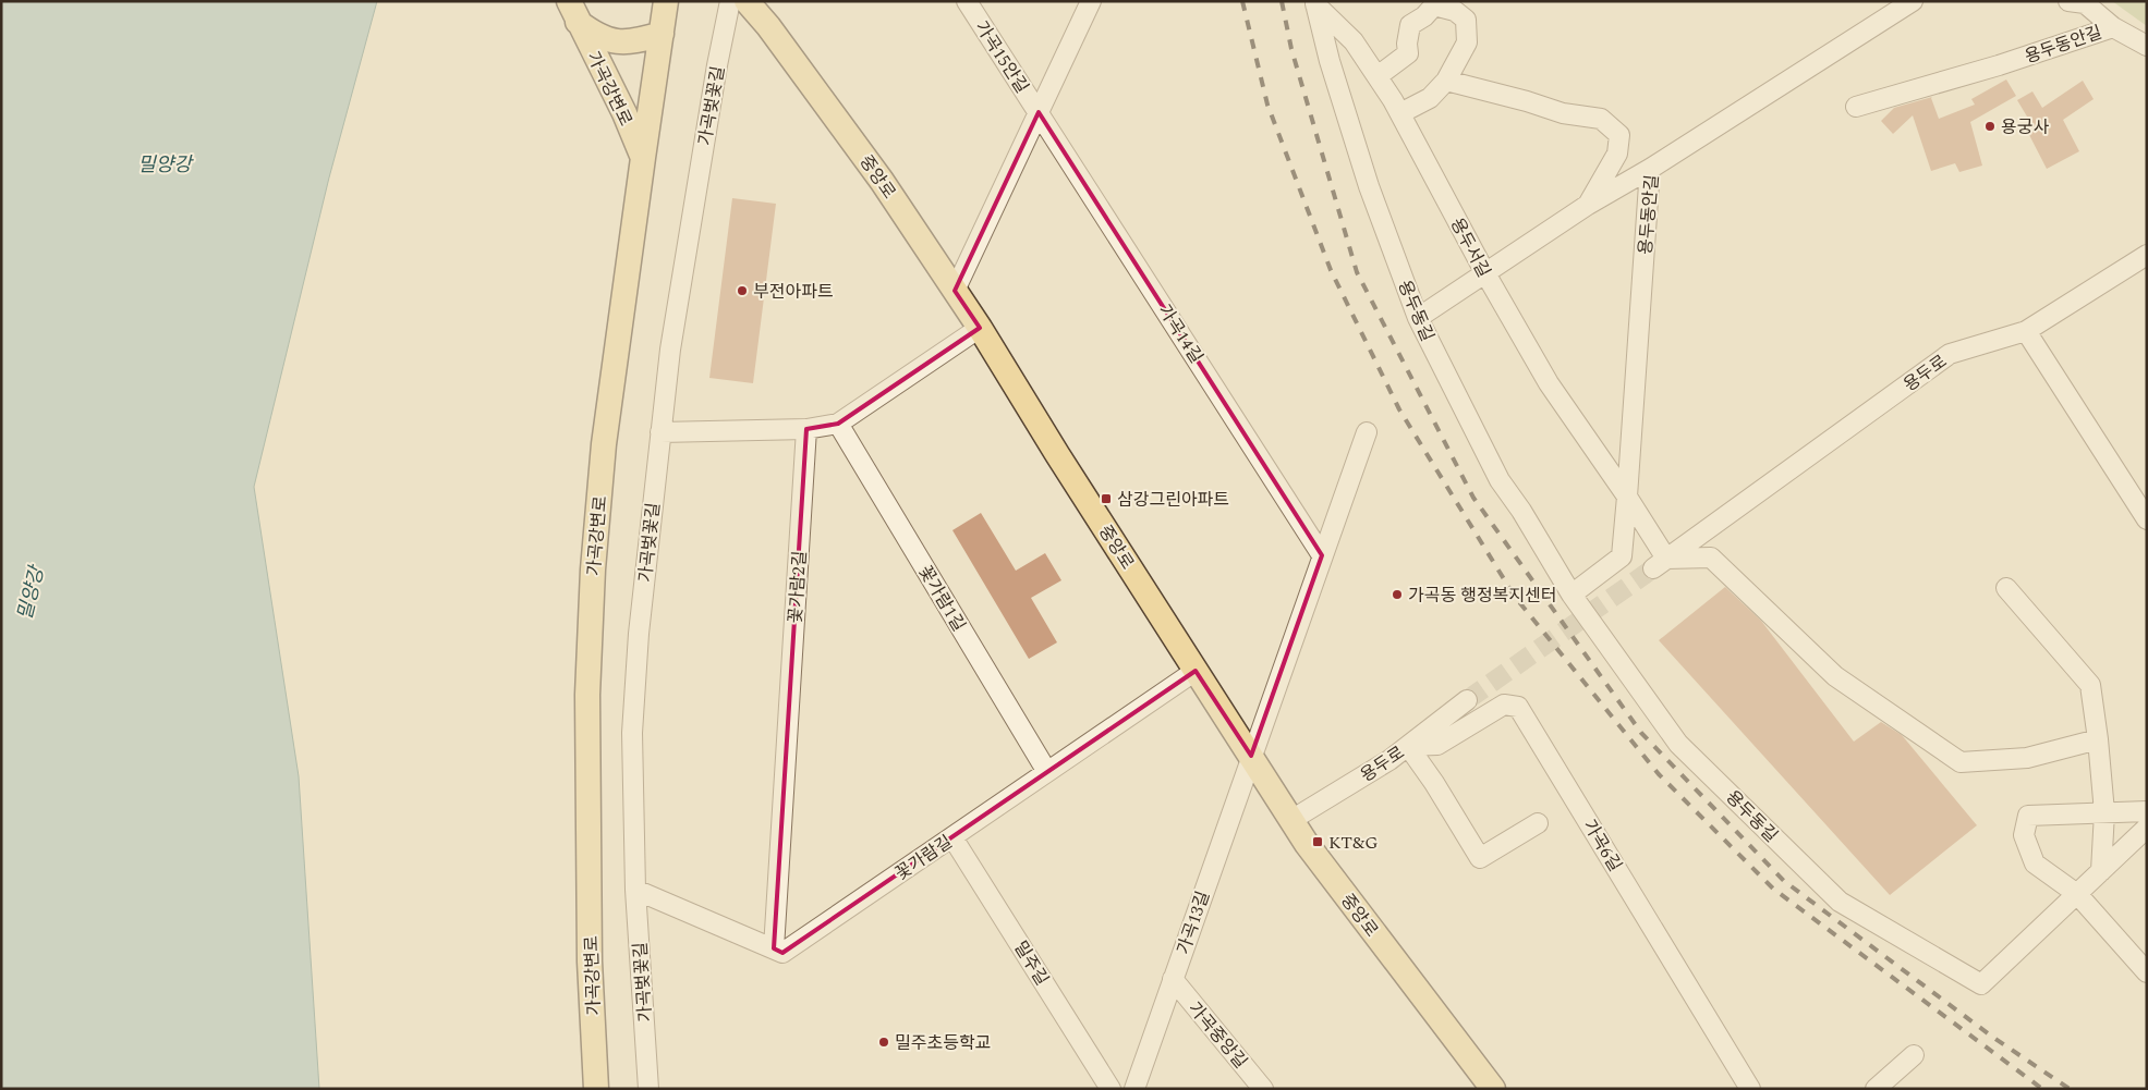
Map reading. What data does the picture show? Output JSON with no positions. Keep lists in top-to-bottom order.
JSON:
{
  "streets": {
    "main road": ["가곡강변로", "중앙로"],
    "street": [
      "용두동안길",
      "가곡15안길",
      "가곡벚꽃길",
      "용두서길",
      "용두동길",
      "가곡14길",
      "용두로",
      "꽃가람2길",
      "꽃가람1길",
      "가곡6길",
      "꽃가람길",
      "가곡13길",
      "밀주길",
      "가곡중앙길"
    ]
  },
  "crossings": [
    ["용두동안길", "용두서길"],
    ["가곡15안길", "가곡14길"],
    ["중앙로", "용두로"],
    ["중앙로", "꽃가람길"],
    ["중앙로", "가곡13길"],
    ["용두서길", "용두동길"],
    ["용두로", "가곡6길"],
    ["꽃가람2길", "꽃가람길"],
    ["꽃가람1길", "꽃가람길"],
    ["꽃가람길", "밀주길"],
    ["가곡13길", "가곡중앙길"]
  ],
  "water": ["밀양강"],
  "places": {
    "other": [
      "용궁사",
      "부전아파트",
      "가곡동 행정복지센터",
      "밀주초등학교"
    ],
    "transit": ["삼강그린아파트", "KT&G"]
  }
}
